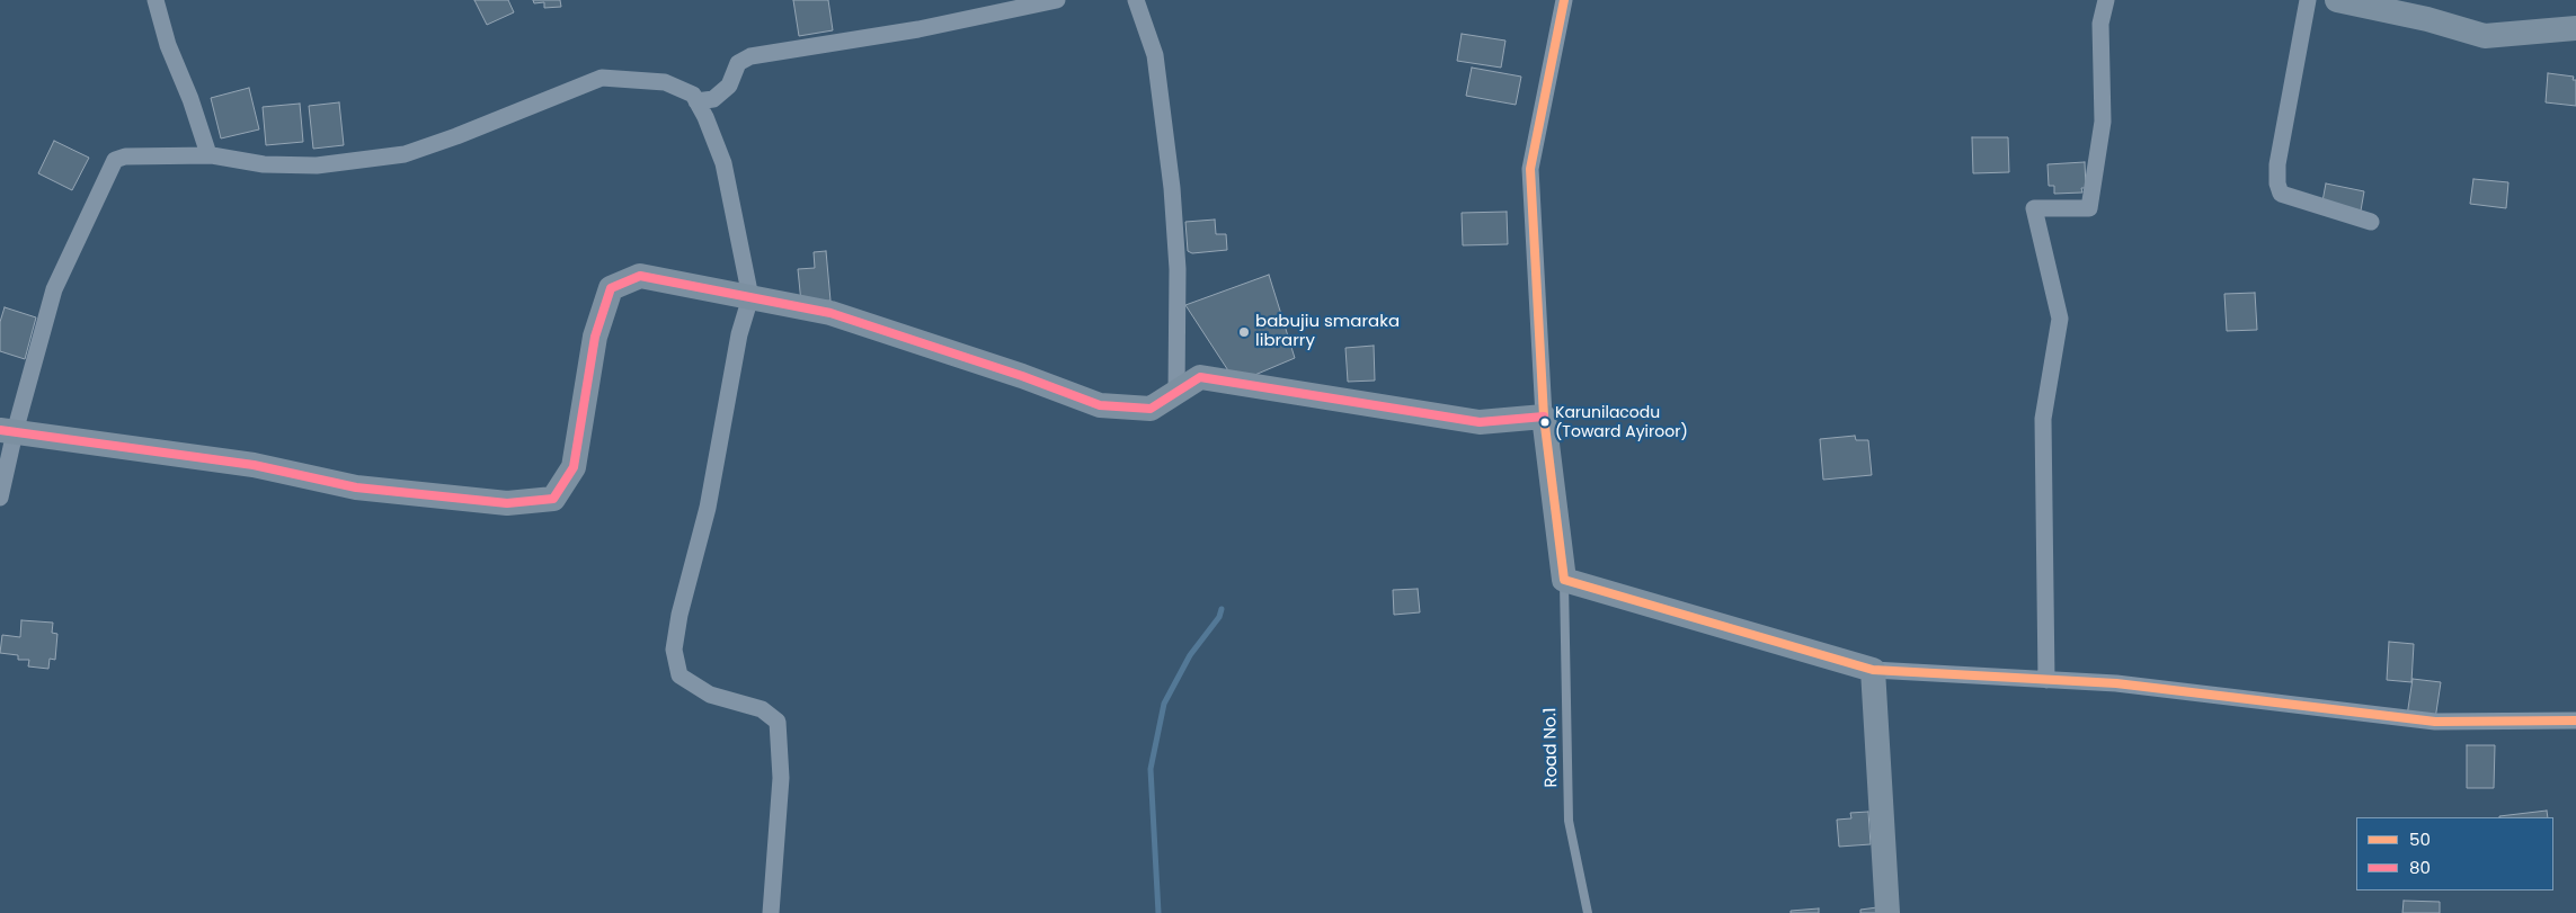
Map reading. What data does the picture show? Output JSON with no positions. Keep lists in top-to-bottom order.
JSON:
{
  "streets": {
    "lane": ["Road No.1"]
  },
  "places": ["babujiu smaraka librarry", "Karunilacodu (Toward Ayiroor)"],
  "lines": ["transit line 50", "transit line 80"],
  "legend": ["50", "80"]
}
